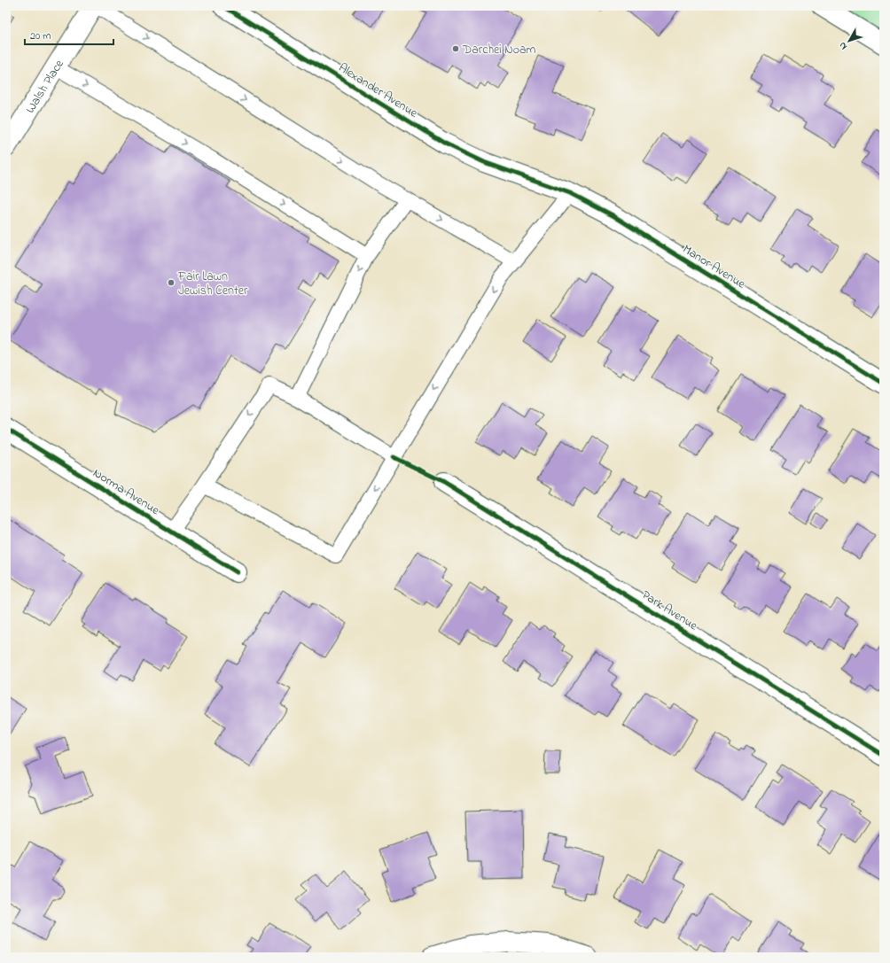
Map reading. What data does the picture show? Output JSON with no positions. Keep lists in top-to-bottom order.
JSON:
{
  "streets": {
    "street": [
      "Walsh Place",
      "Alexander Avenue",
      "Manor Avenue",
      "Norma Avenue",
      "Park Avenue"
    ]
  },
  "crossings": [
    ["Alexander Avenue", "Manor Avenue"]
  ],
  "places": ["Darchei Noam", "Fair Lawn Jewish Center"],
  "scale_bar": "20 m",
  "north": "bottom left"
}
